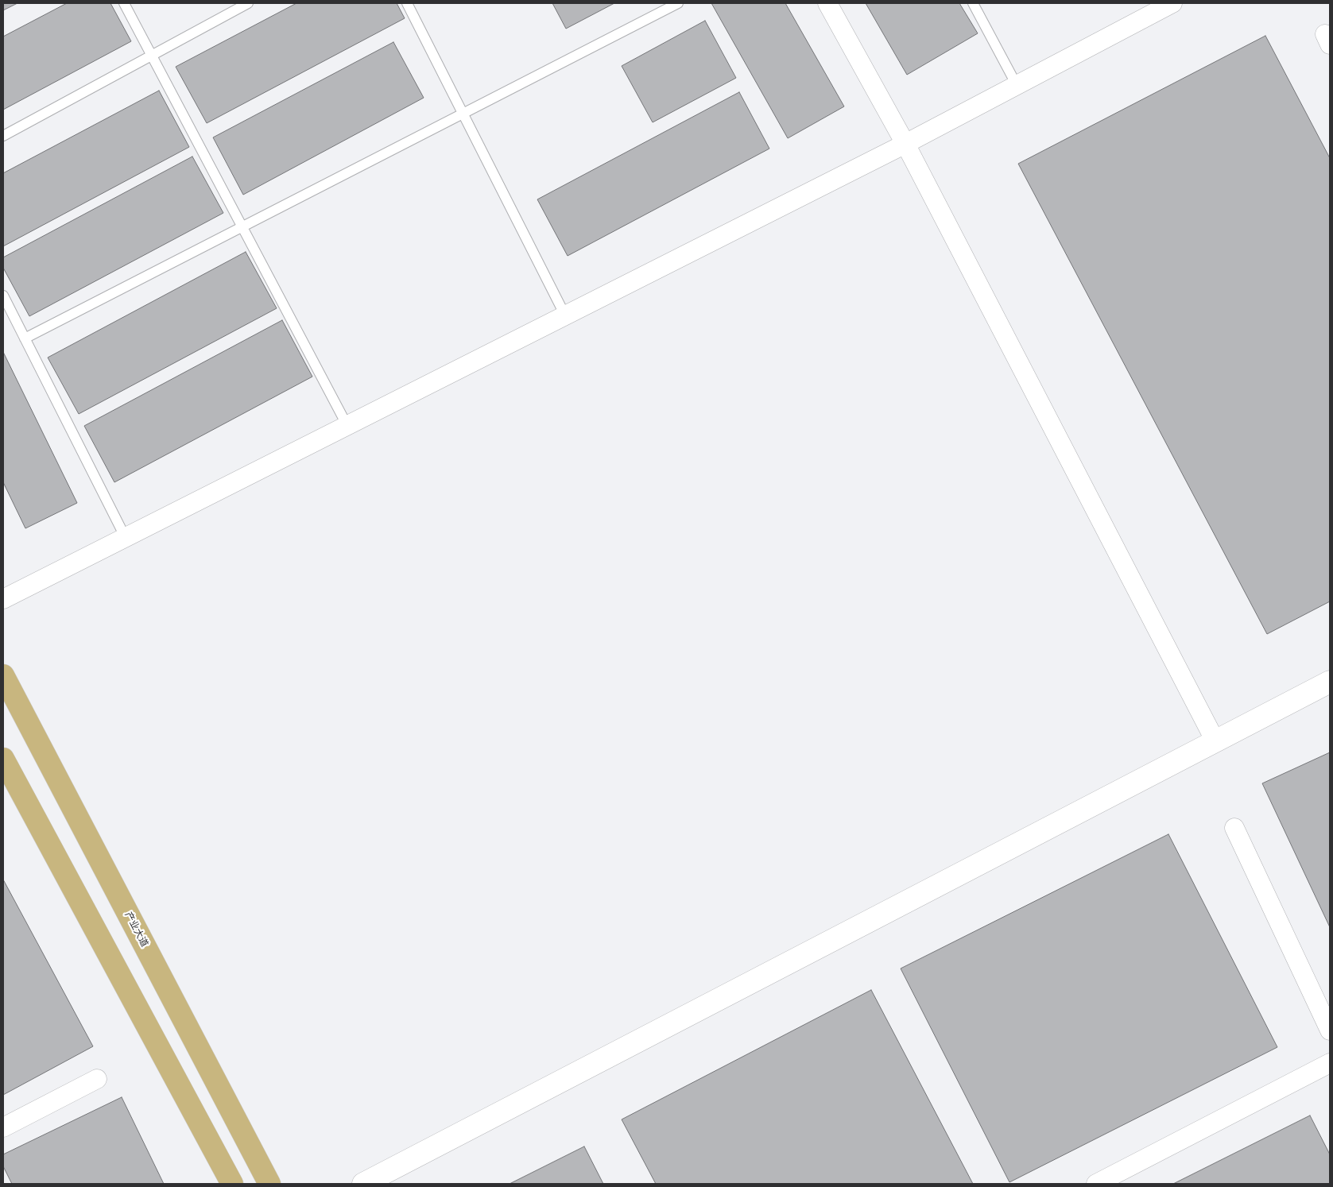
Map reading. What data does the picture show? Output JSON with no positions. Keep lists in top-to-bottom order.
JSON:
{
  "streets": {
    "main road": ["产业大道"]
  }
}
